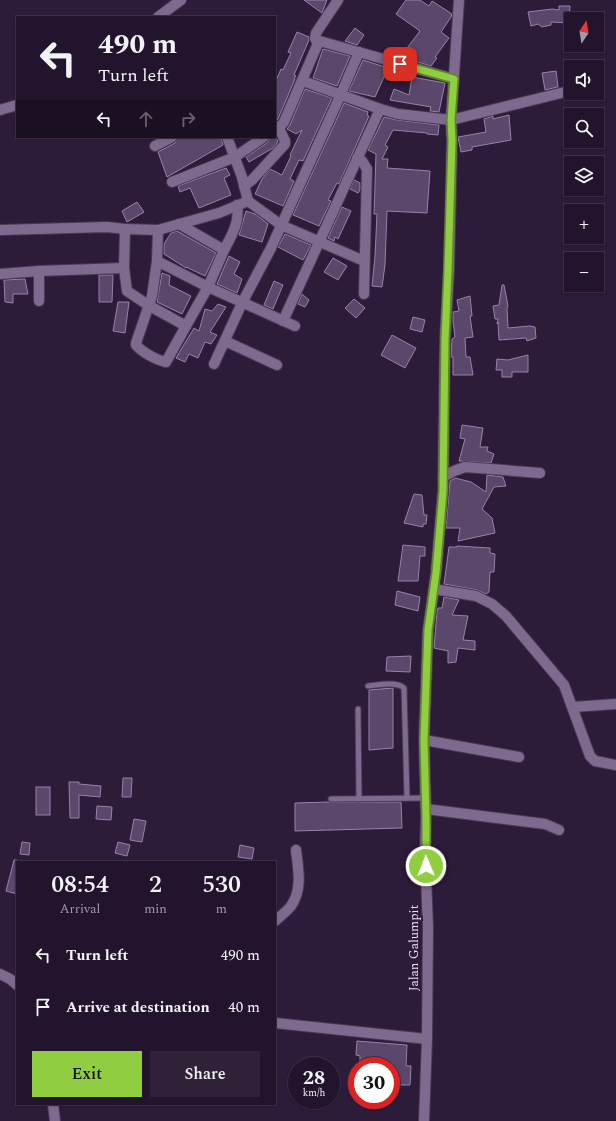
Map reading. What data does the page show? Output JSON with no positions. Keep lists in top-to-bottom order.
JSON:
{
  "streets": {
    "street": ["Jalan Galumpit"]
  },
  "north": "top",
  "page": {
    "map_buttons": ["+", "−"],
    "turn": ["490 m", "Turn left"],
    "eta": [
      "08:54",
      "Arrival",
      "2",
      "min",
      "530",
      "m"
    ],
    "list": [
      {
        "name": "Turn left",
        "value": "490 m"
      },
      {
        "name": "Arrive at destination",
        "value": "40 m"
      }
    ],
    "buttons": ["Exit", "Share"],
    "speed": "28 km/h",
    "limit": "30"
  }
}
